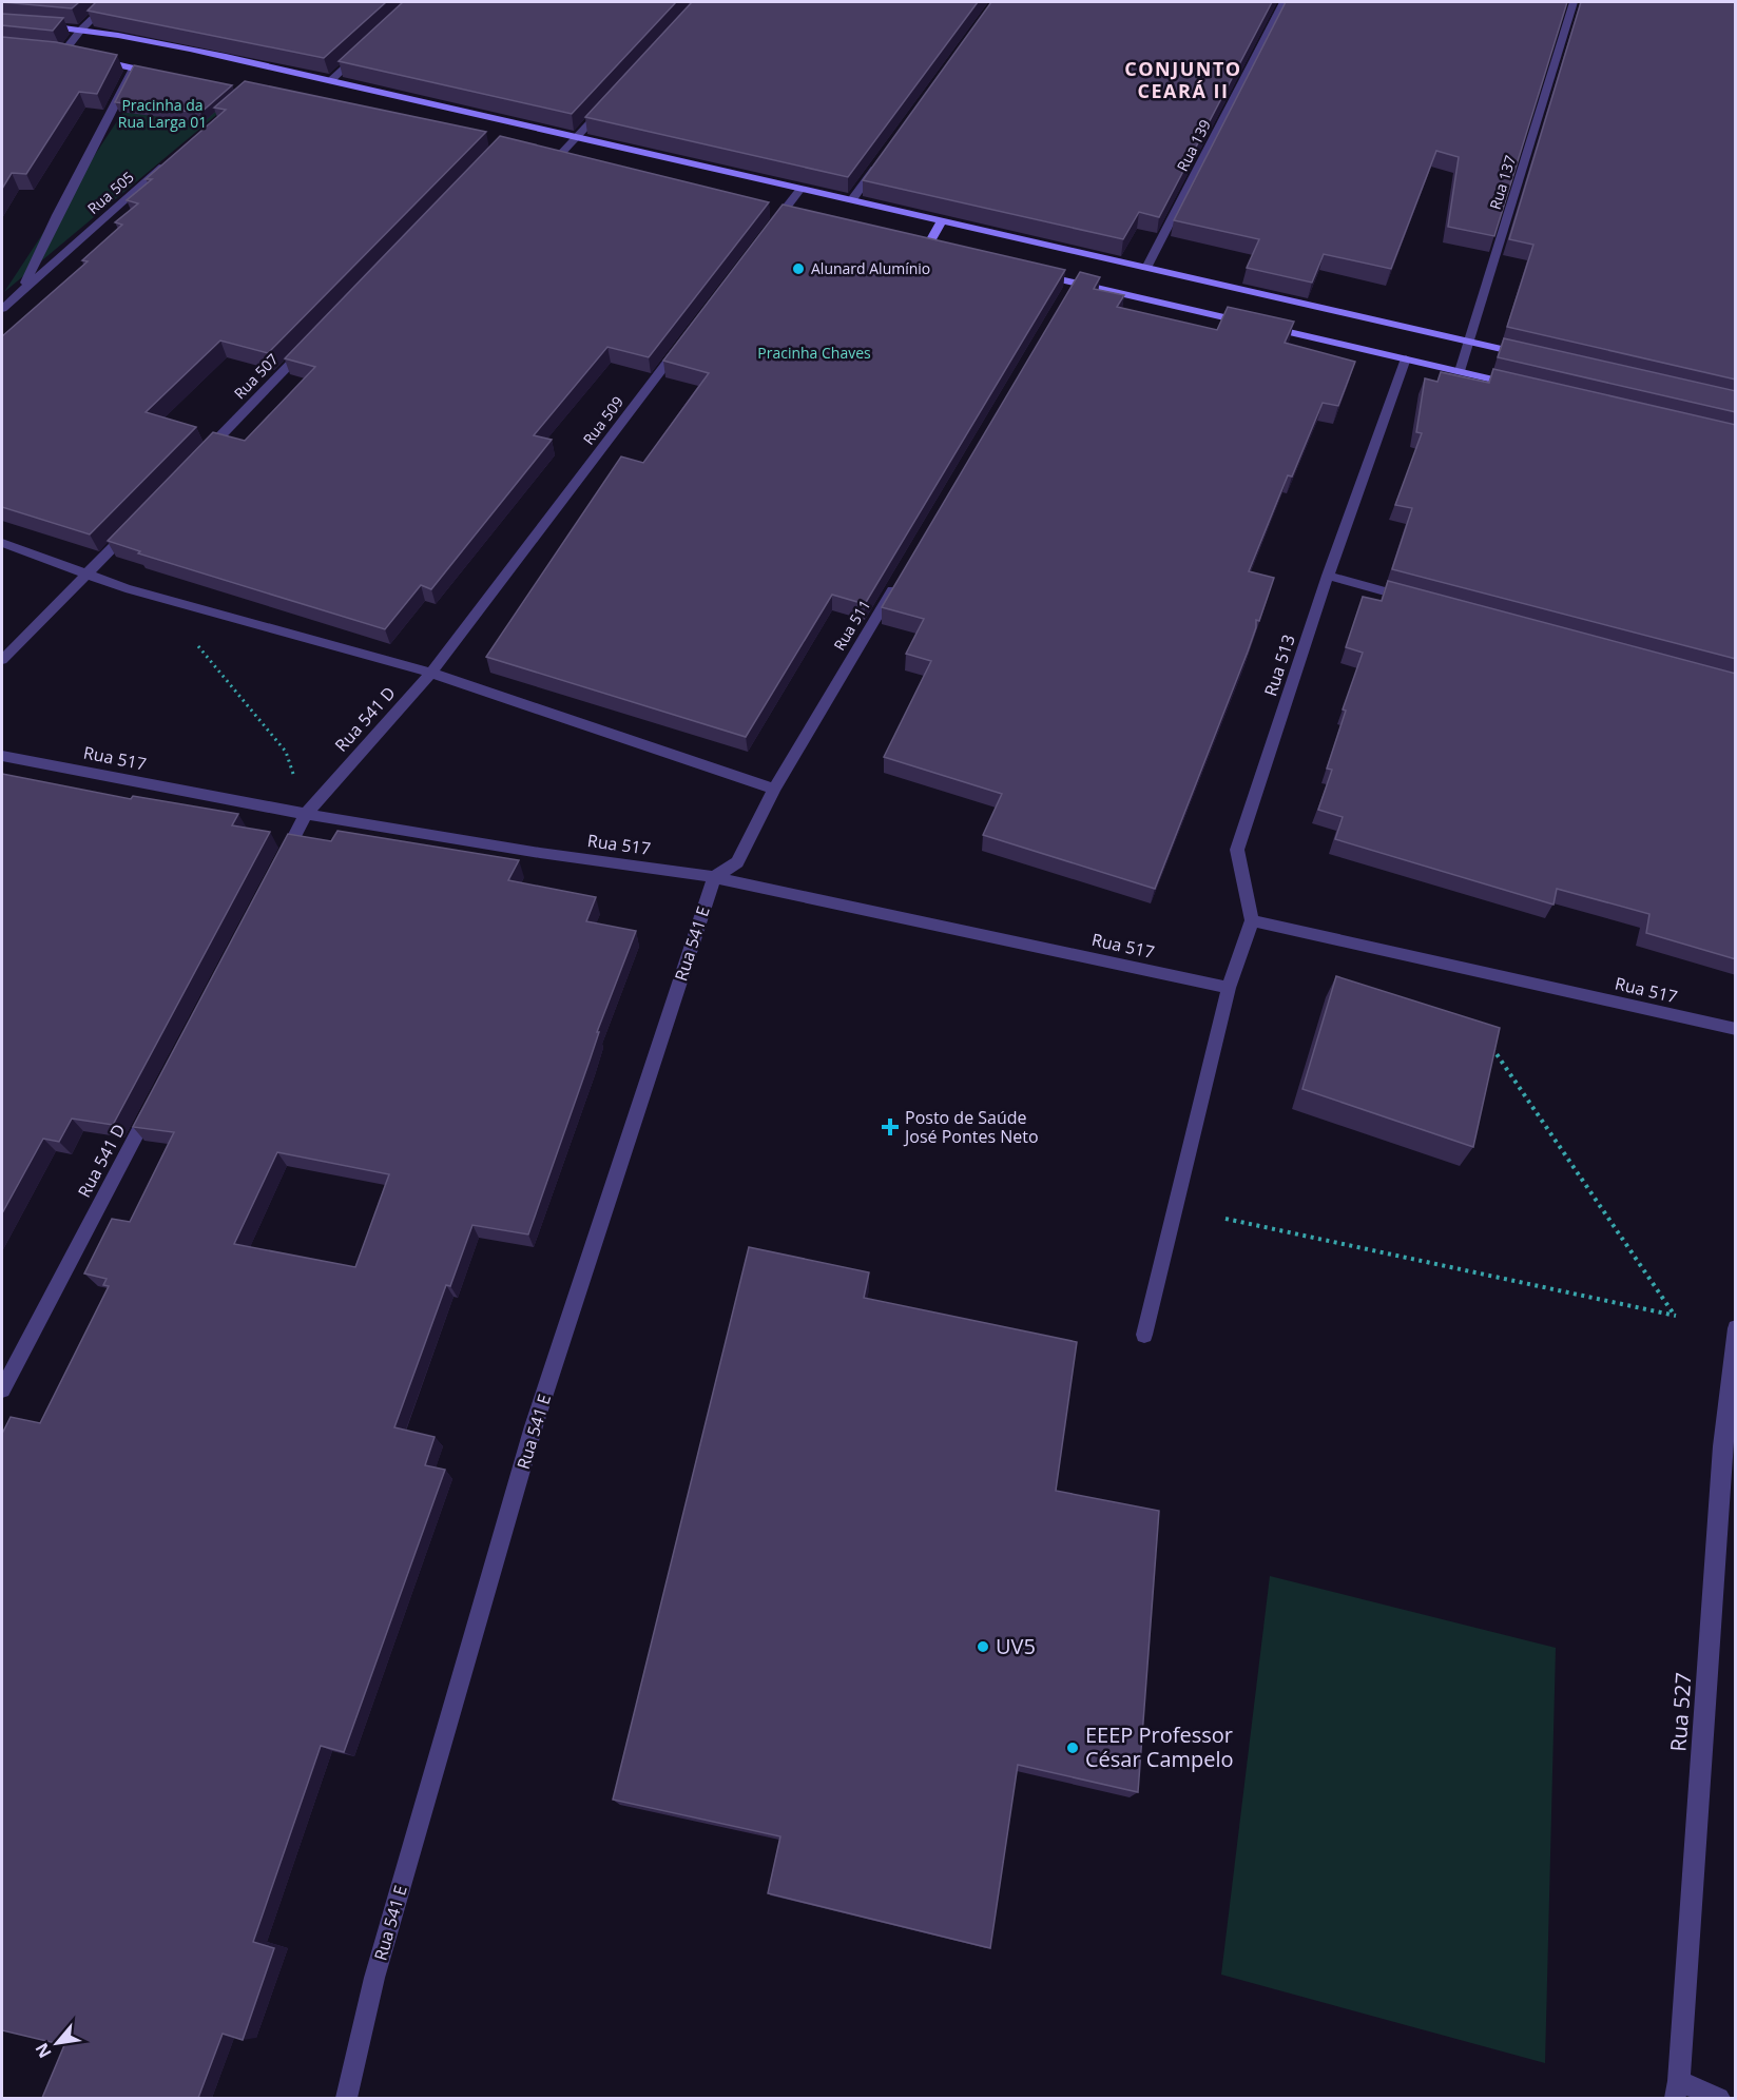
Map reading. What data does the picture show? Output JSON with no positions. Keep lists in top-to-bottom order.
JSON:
{
  "streets": {
    "street": [
      "Rua 139",
      "Rua 137",
      "Rua 505",
      "Rua 507",
      "Rua 509",
      "Rua 511",
      "Rua 513",
      "Rua 541 D",
      "Rua 517",
      "Rua 541 E",
      "Rua 527"
    ]
  },
  "crossings": [
    ["Rua 509", "Rua 541 D"],
    ["Rua 513", "Rua 517"],
    ["Rua 541 D", "Rua 517"],
    ["Rua 517", "Rua 541 E"]
  ],
  "districts": ["CONJUNTO CEARÁ II"],
  "parks": ["Pracinha da Rua Larga 01", "Pracinha Chaves"],
  "places": {
    "other": ["Alunard Alumínio", "UV5", "EEEP Professor César Campelo"],
    "health": ["Posto de Saúde José Pontes Neto"]
  },
  "north": "bottom left"
}
